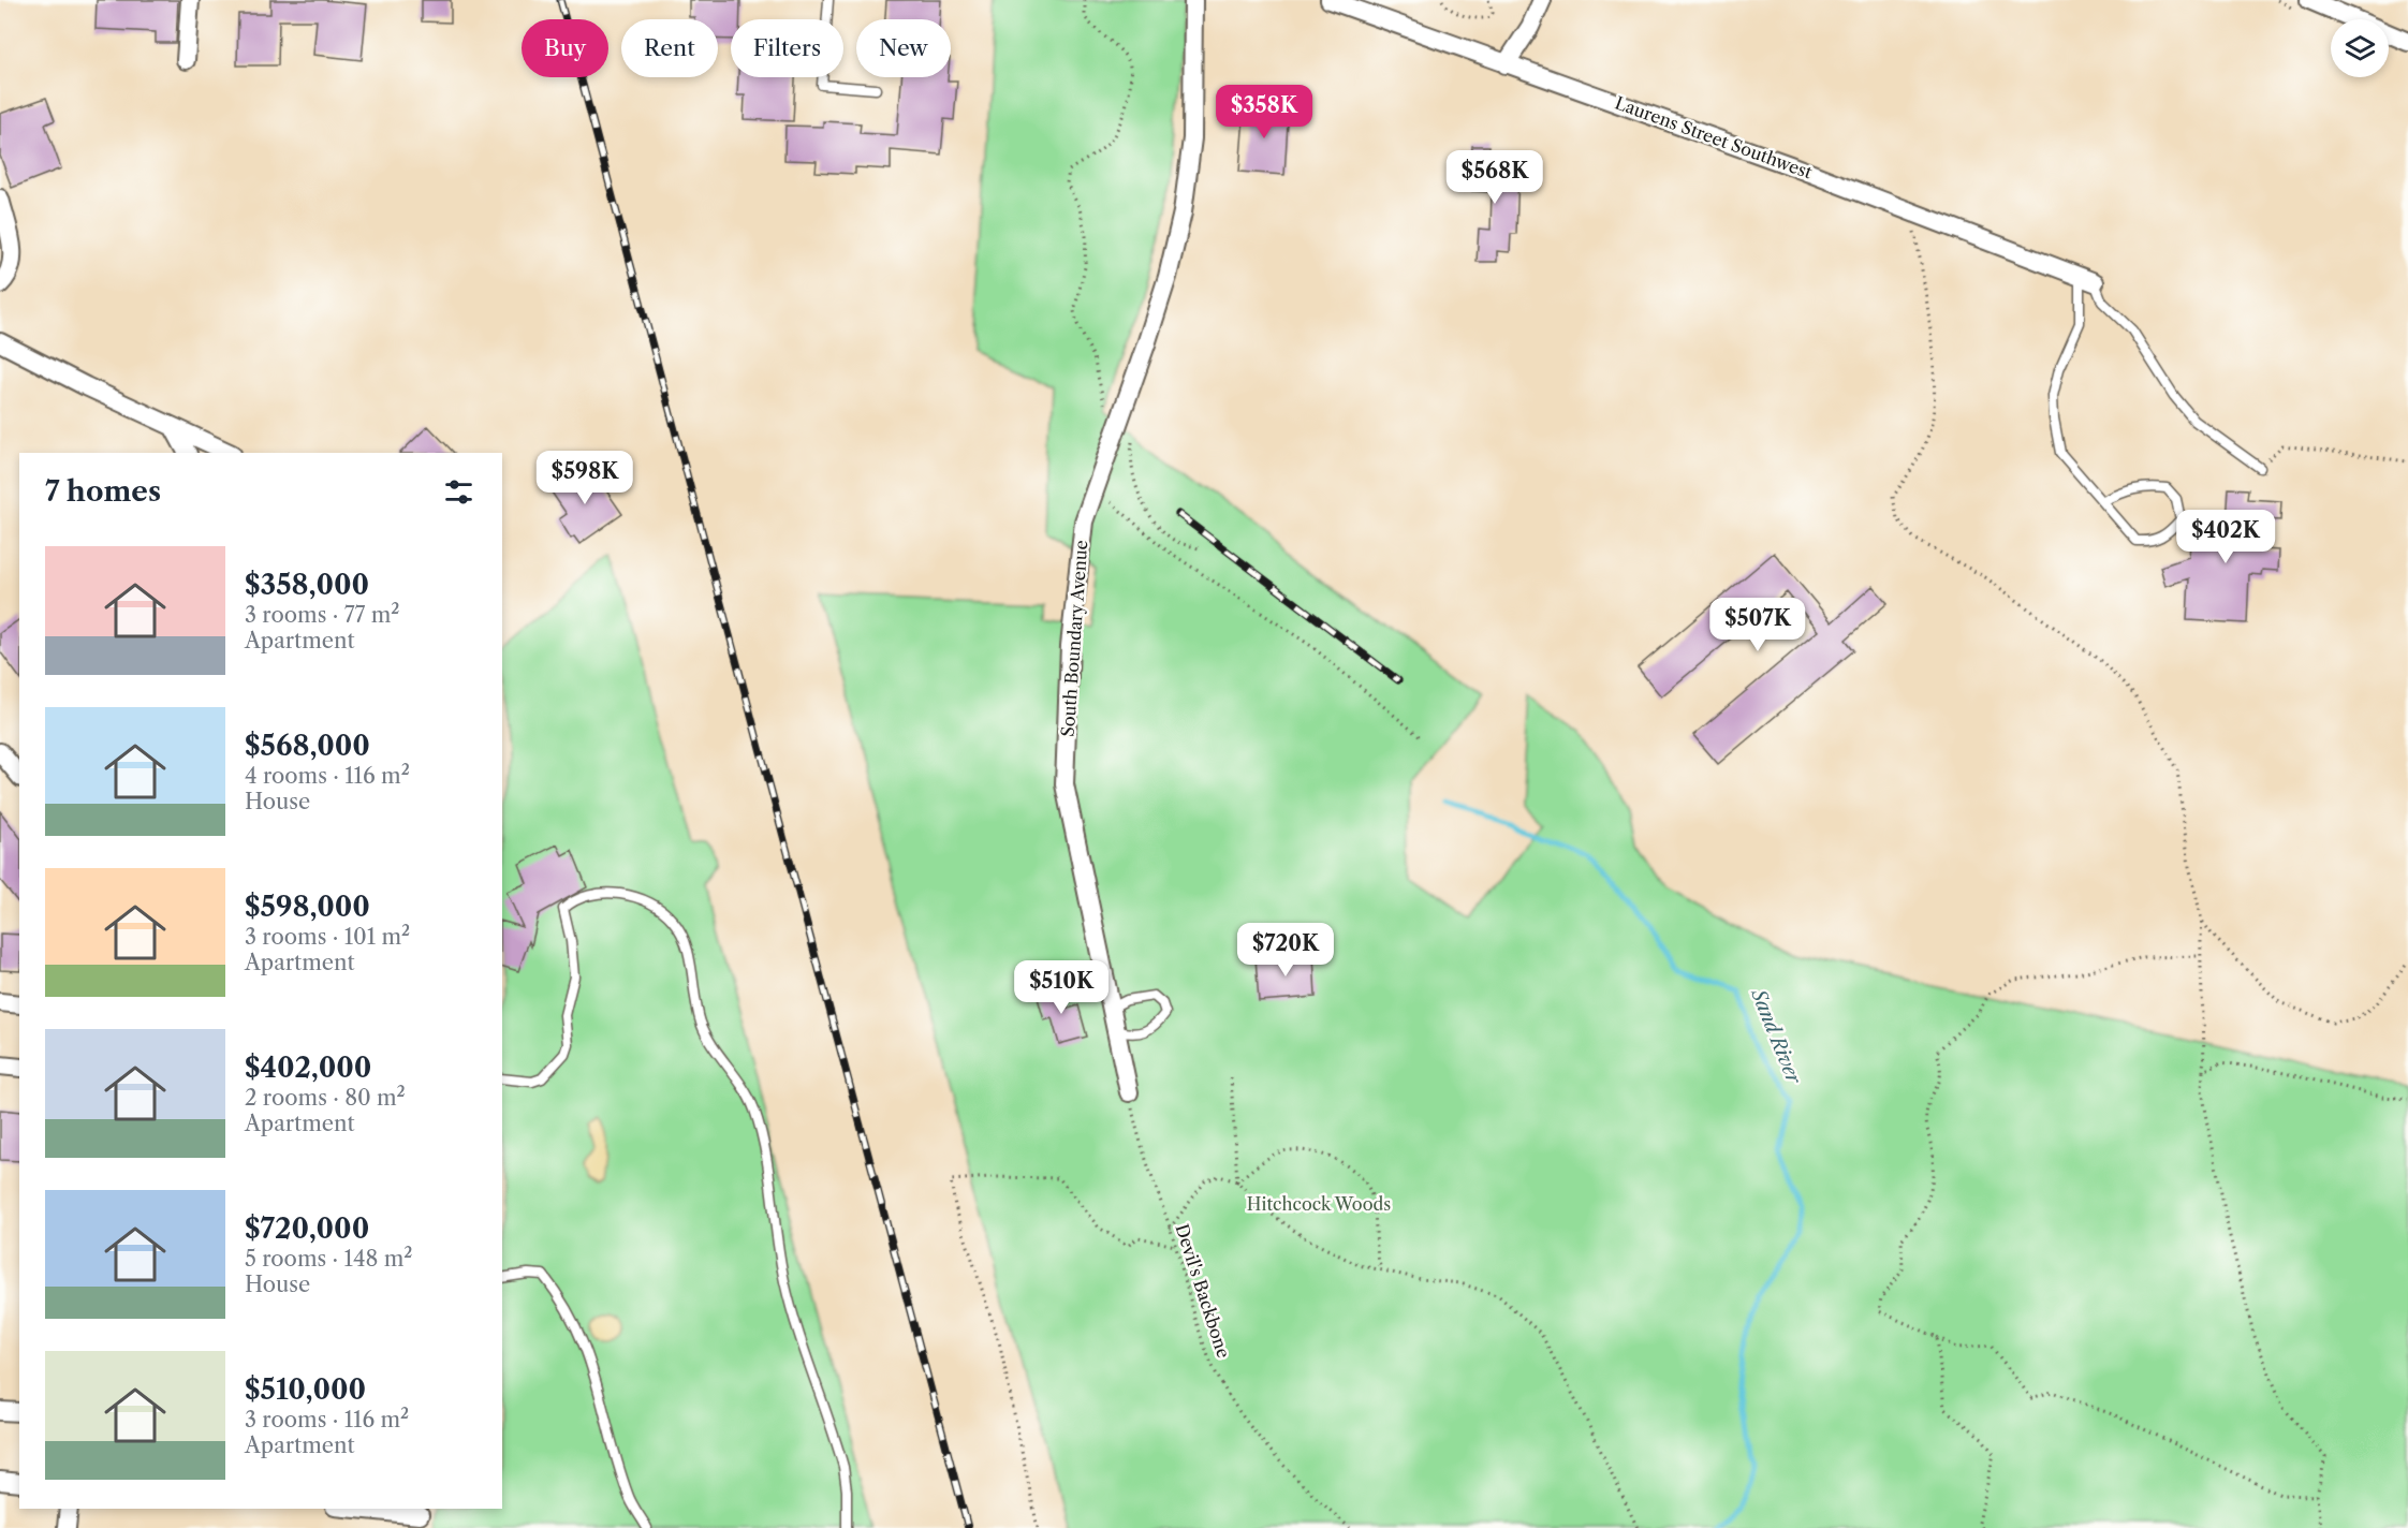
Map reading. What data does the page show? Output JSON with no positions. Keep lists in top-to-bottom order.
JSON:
{
  "streets": {
    "street": ["Laurens Street Southwest", "South Boundary Avenue"],
    "path": ["Devil's Backbone"]
  },
  "crossings": [
    ["South Boundary Avenue", "Devil's Backbone"]
  ],
  "water": ["Sand River"],
  "parks": ["Hitchcock Woods"],
  "page": {
    "chip": [
      "Buy",
      "Rent",
      "Filters",
      "New"
    ],
    "price": [
      "$358K",
      "$568K",
      "$598K",
      "$402K",
      "$507K",
      "$720K",
      "$510K"
    ],
    "heading": "7 homes",
    "list": [
      {
        "name": "$358,000",
        "note": "3 rooms · 77 m² · Apartment"
      },
      {
        "name": "$568,000",
        "note": "4 rooms · 116 m² · House"
      },
      {
        "name": "$598,000",
        "note": "3 rooms · 101 m² · Apartment"
      },
      {
        "name": "$402,000",
        "note": "2 rooms · 80 m² · Apartment"
      },
      {
        "name": "$720,000",
        "note": "5 rooms · 148 m² · House"
      },
      {
        "name": "$510,000",
        "note": "3 rooms · 116 m² · Apartment"
      }
    ]
  }
}
